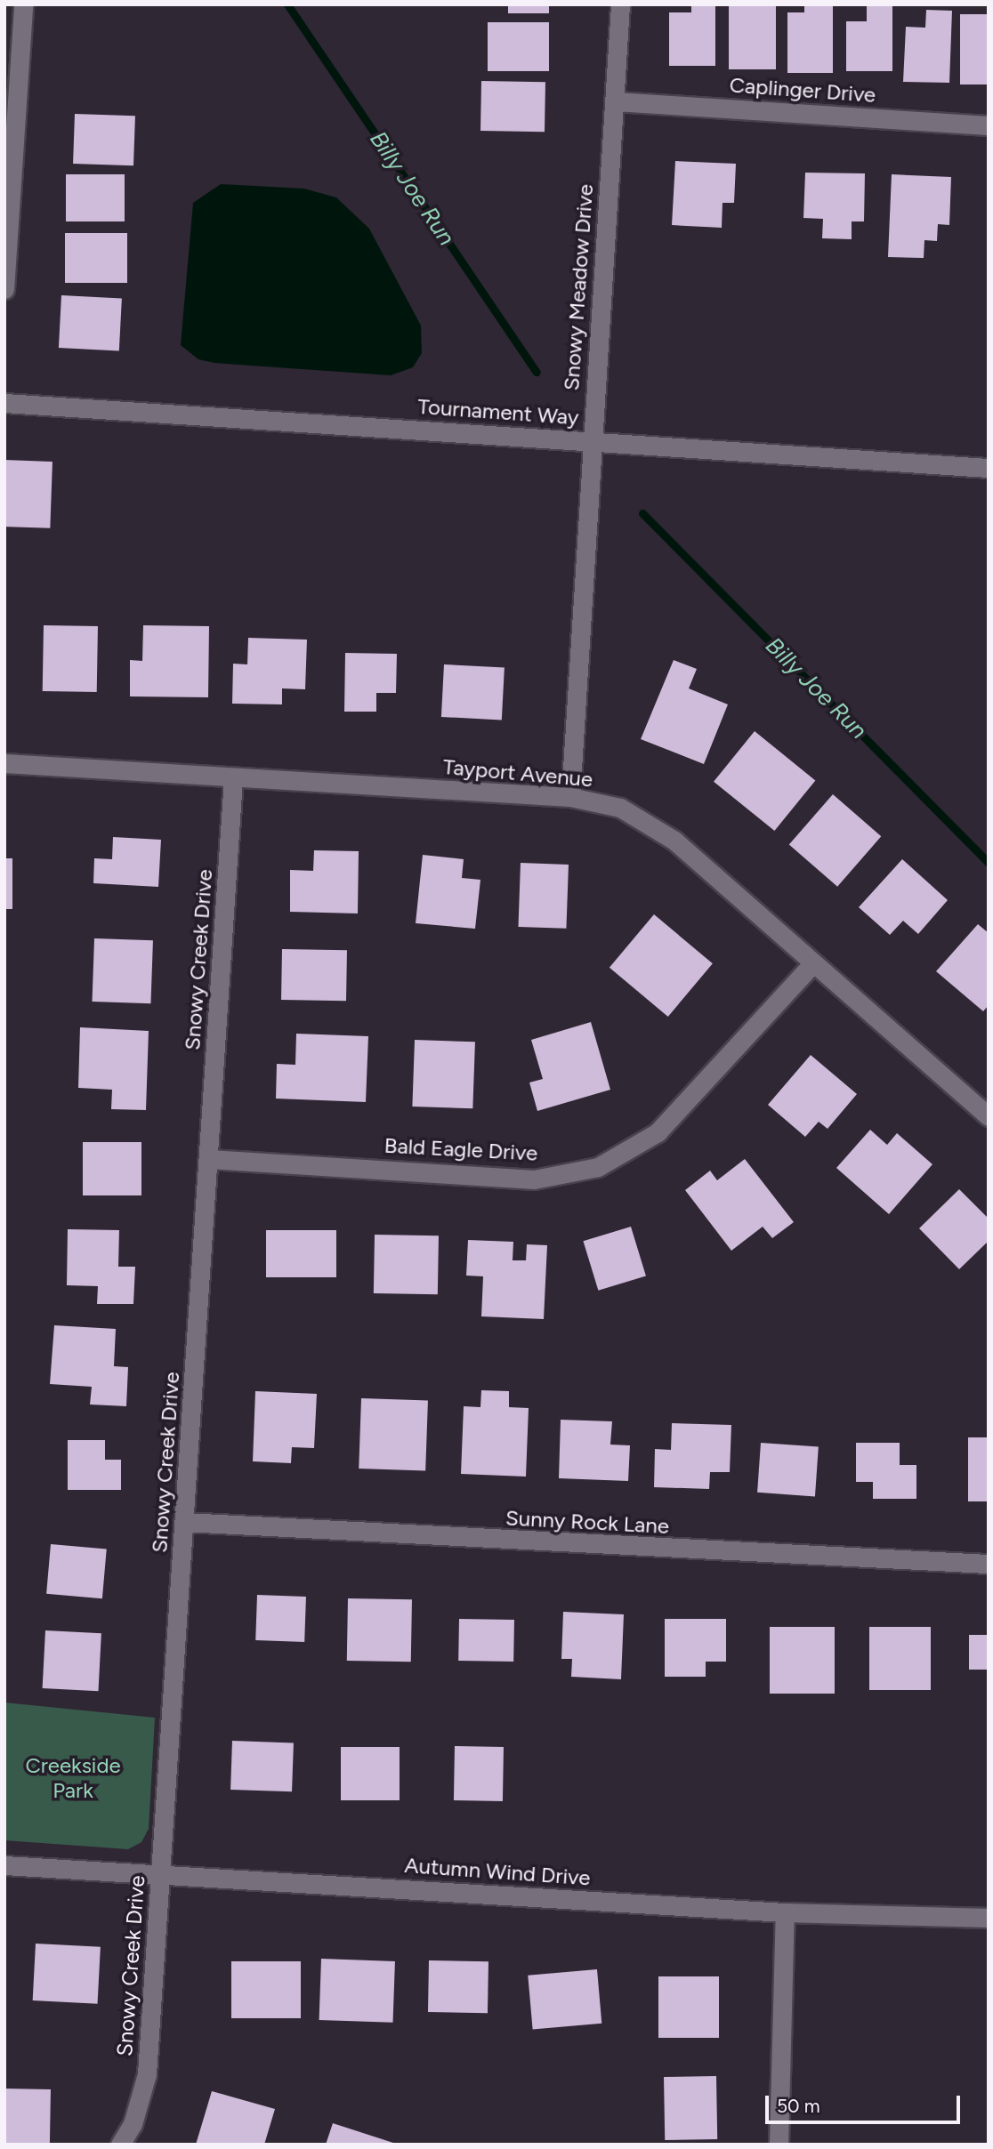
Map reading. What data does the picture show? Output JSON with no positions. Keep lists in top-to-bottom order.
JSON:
{
  "streets": {
    "street": [
      "Caplinger Drive",
      "Snowy Meadow Drive",
      "Tournament Way",
      "Tayport Avenue",
      "Snowy Creek Drive",
      "Bald Eagle Drive",
      "Sunny Rock Lane",
      "Autumn Wind Drive"
    ]
  },
  "crossings": [
    ["Caplinger Drive", "Snowy Meadow Drive"],
    ["Snowy Meadow Drive", "Tournament Way"],
    ["Snowy Meadow Drive", "Tayport Avenue"],
    ["Tayport Avenue", "Snowy Creek Drive"],
    ["Tayport Avenue", "Bald Eagle Drive"],
    ["Snowy Creek Drive", "Bald Eagle Drive"],
    ["Snowy Creek Drive", "Sunny Rock Lane"],
    ["Snowy Creek Drive", "Autumn Wind Drive"]
  ],
  "water": ["Billy Joe Run"],
  "parks": ["Creekside Park"],
  "scale_bar": "50 m"
}
